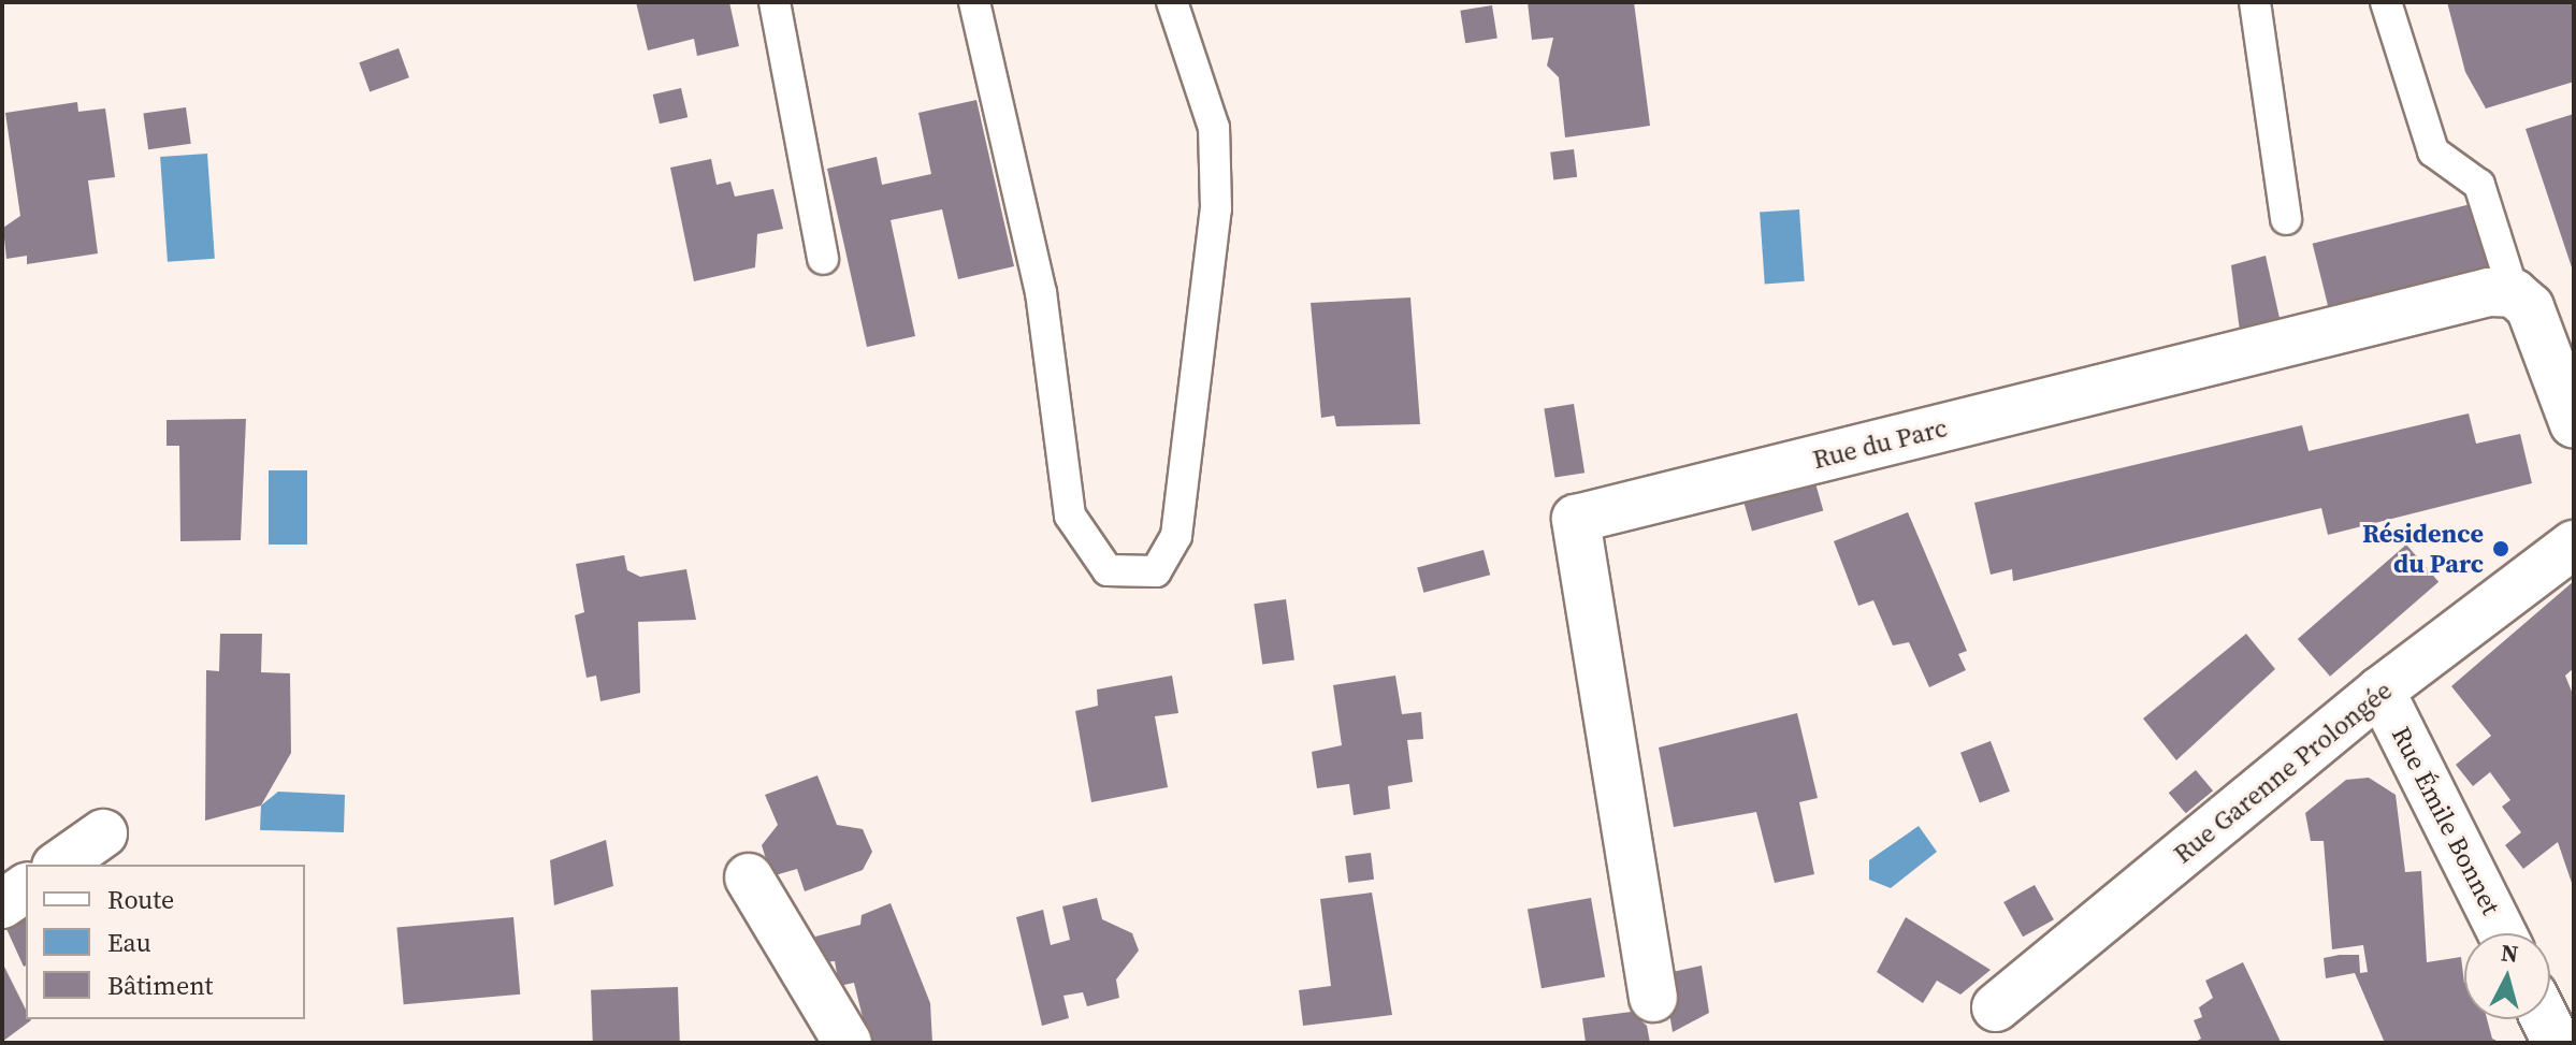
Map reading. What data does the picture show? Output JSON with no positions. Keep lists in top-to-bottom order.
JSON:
{
  "streets": {
    "street": ["Rue du Parc", "Rue Garenne Prolongée", "Rue Émile Bonnet"]
  },
  "crossings": [
    ["Rue Garenne Prolongée", "Rue Émile Bonnet"]
  ],
  "places": ["Résidence du Parc"],
  "legend": ["Route", "Eau", "Bâtiment"],
  "north": "top"
}
